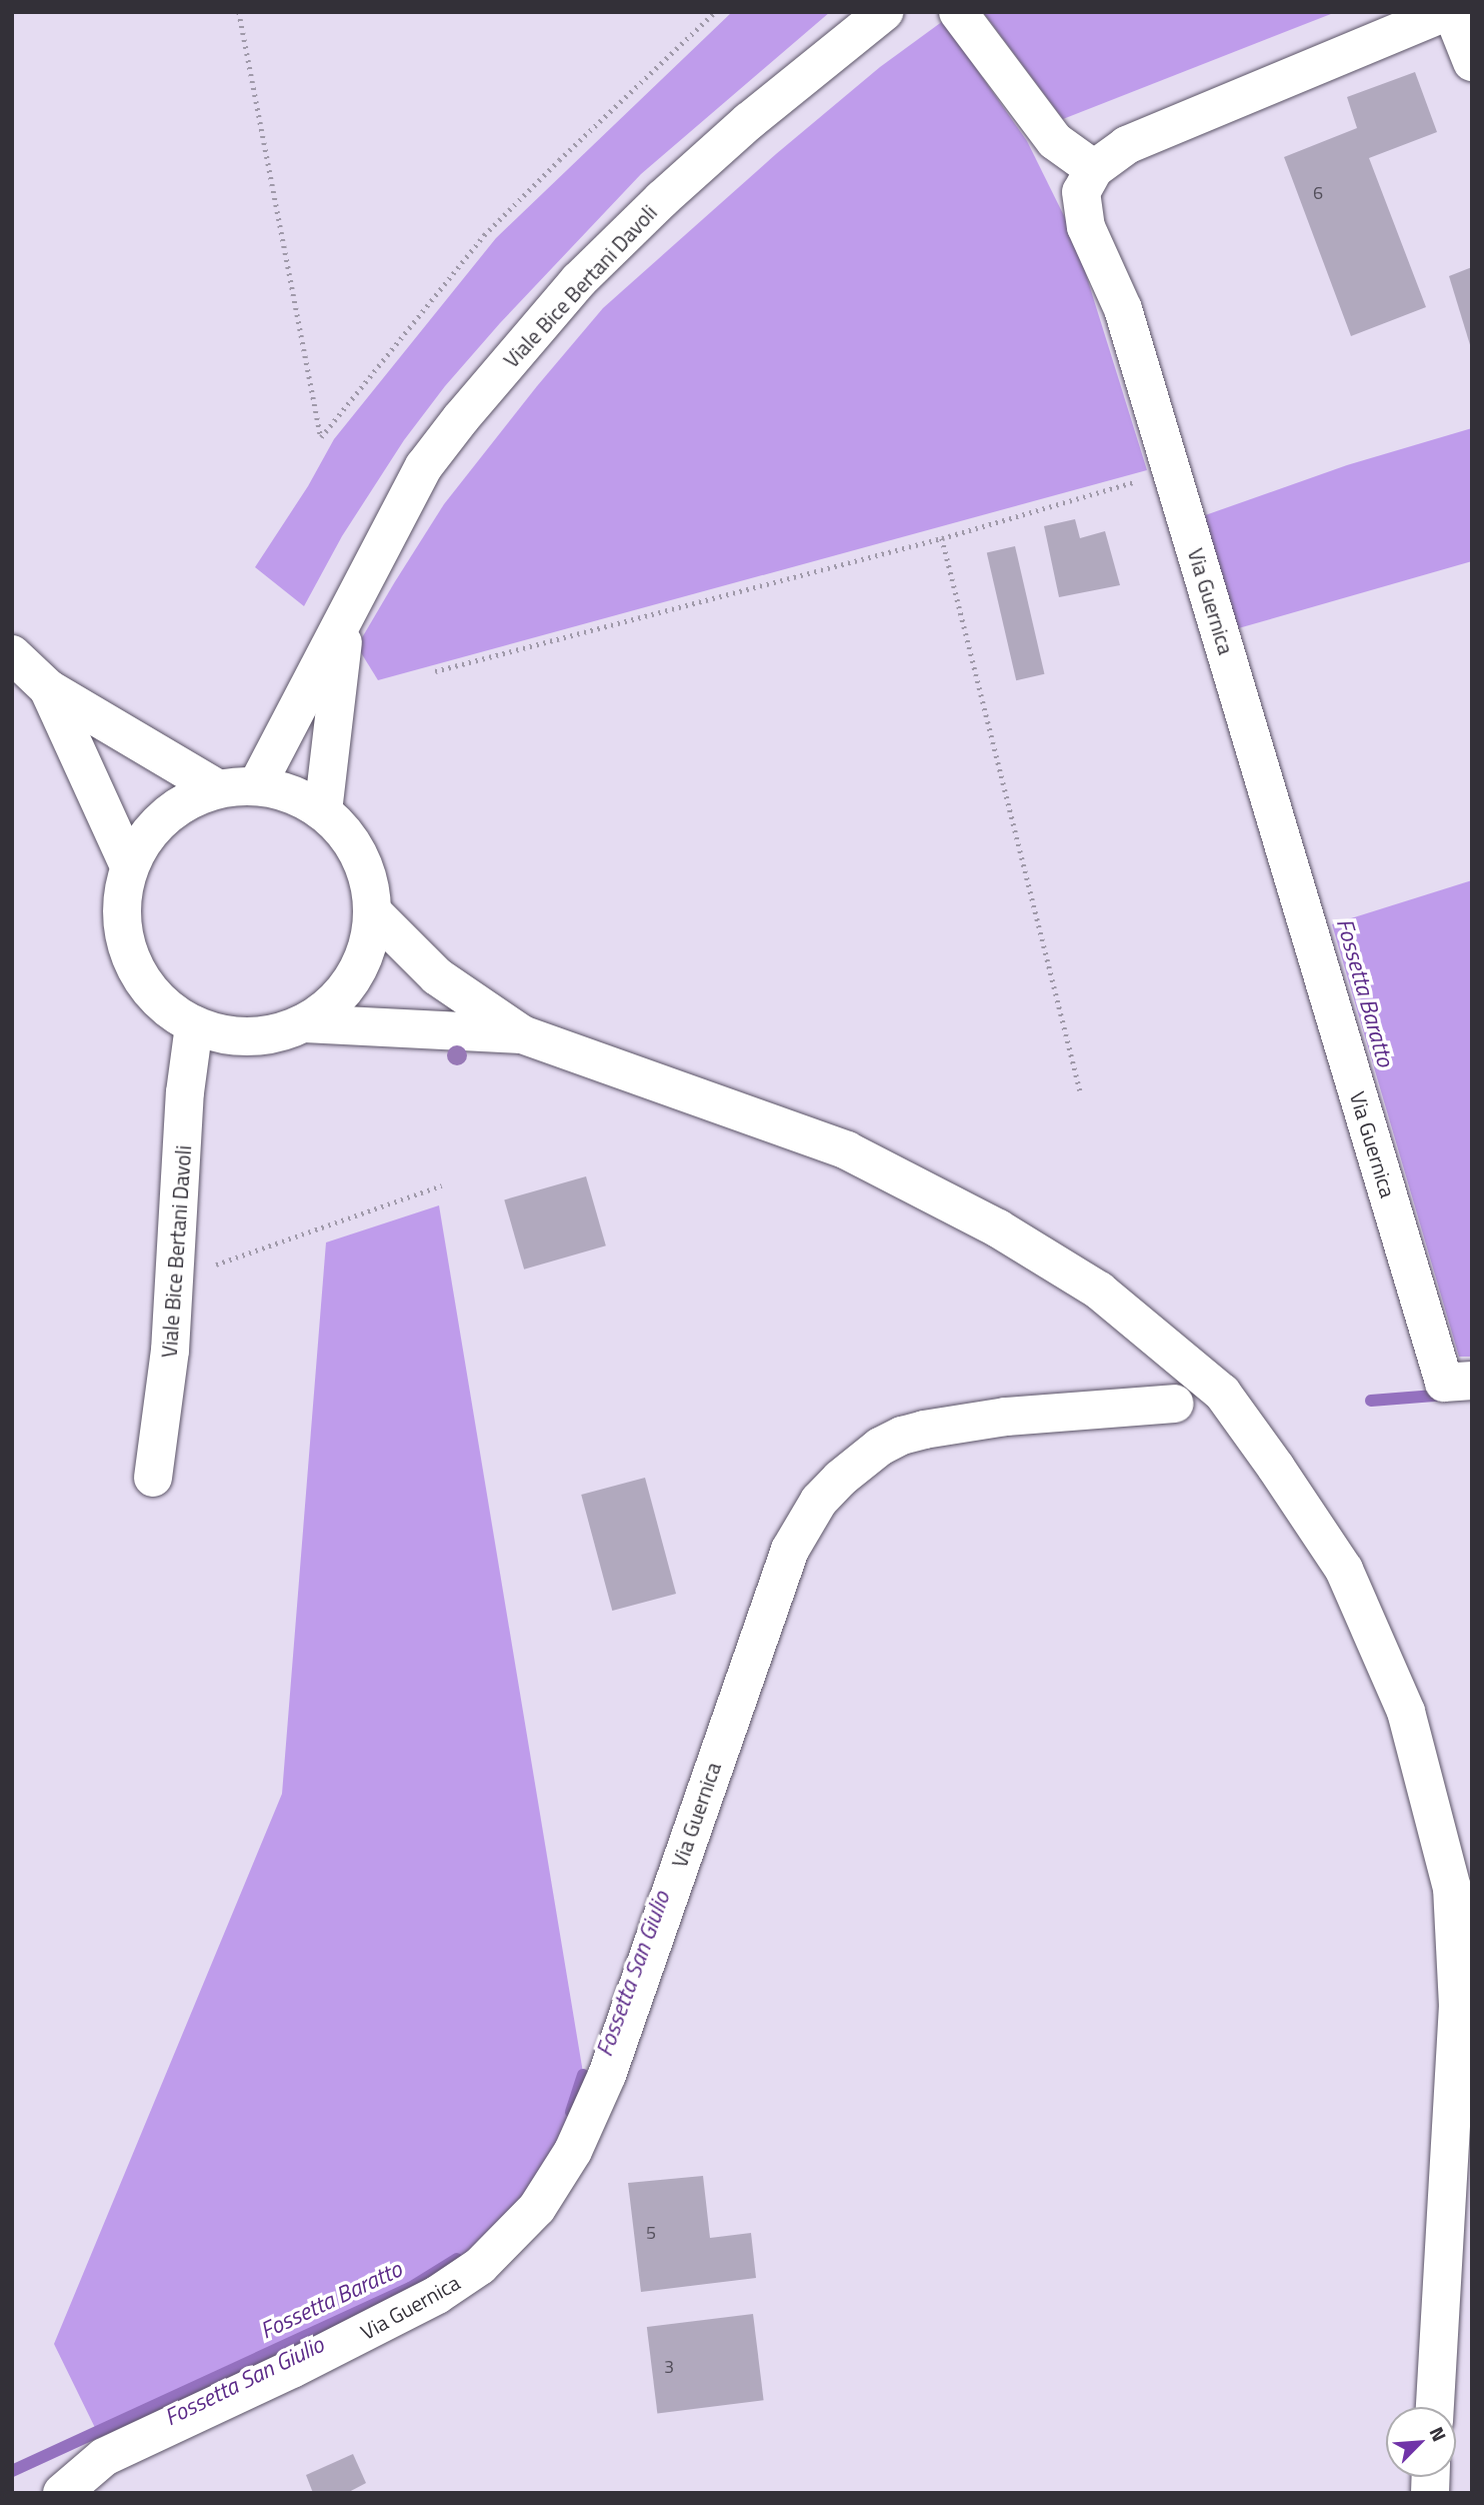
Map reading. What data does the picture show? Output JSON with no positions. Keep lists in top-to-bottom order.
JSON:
{
  "streets": {
    "main road": ["Viale Bice Bertani Davoli", "Via Guernica"]
  },
  "water": ["Fossetta Baratto", "Fossetta San Giulio"],
  "house_numbers": ["6", "5", "3"],
  "north": "top right"
}
